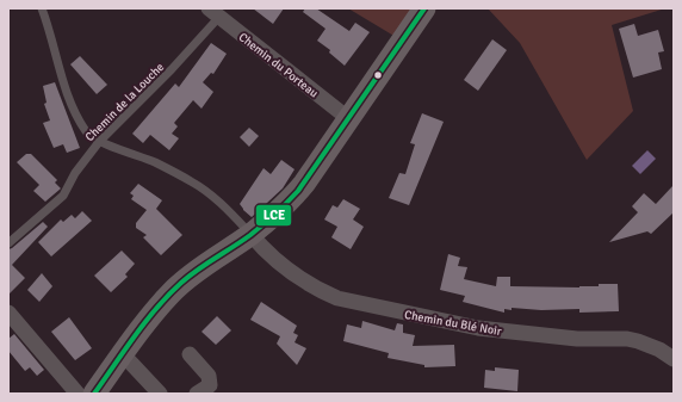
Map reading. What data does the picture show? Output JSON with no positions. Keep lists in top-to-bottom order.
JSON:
{
  "streets": {
    "street": ["Chemin du Porteau", "Chemin du Blé Noir"],
    "lane": ["Chemin de la Louche"]
  },
  "crossings": [
    ["Chemin du Porteau", "Chemin de la Louche"]
  ],
  "lines": ["transit line LCE"]
}
